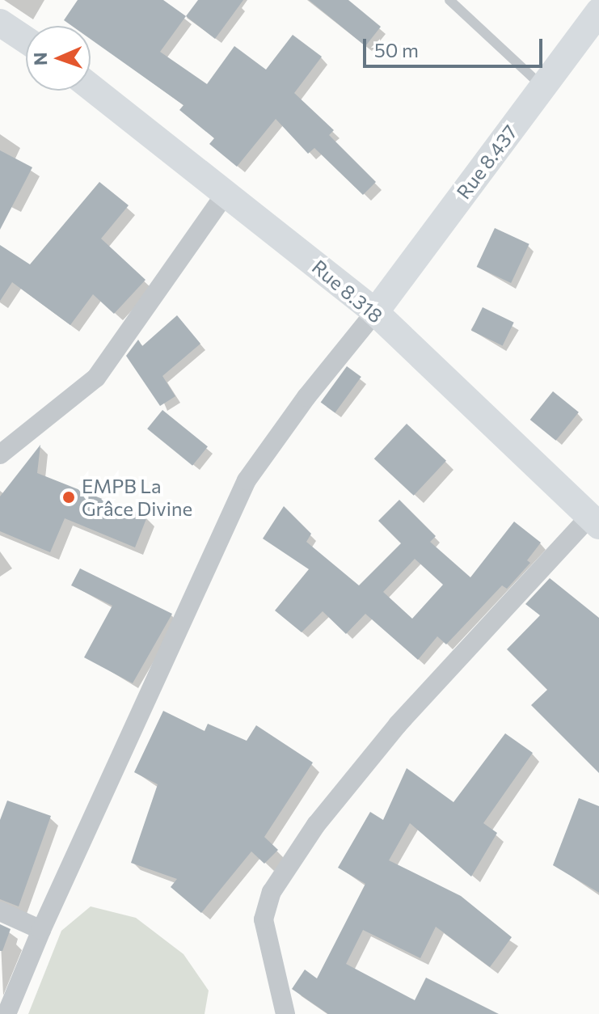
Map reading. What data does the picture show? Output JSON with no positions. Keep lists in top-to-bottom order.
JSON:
{
  "streets": {
    "main road": ["Rue 8.437", "Rue 8.318"]
  },
  "crossings": [
    ["Rue 8.437", "Rue 8.318"]
  ],
  "places": ["EMPB La Grâce Divine"],
  "scale_bar": "50 m",
  "north": "left"
}
